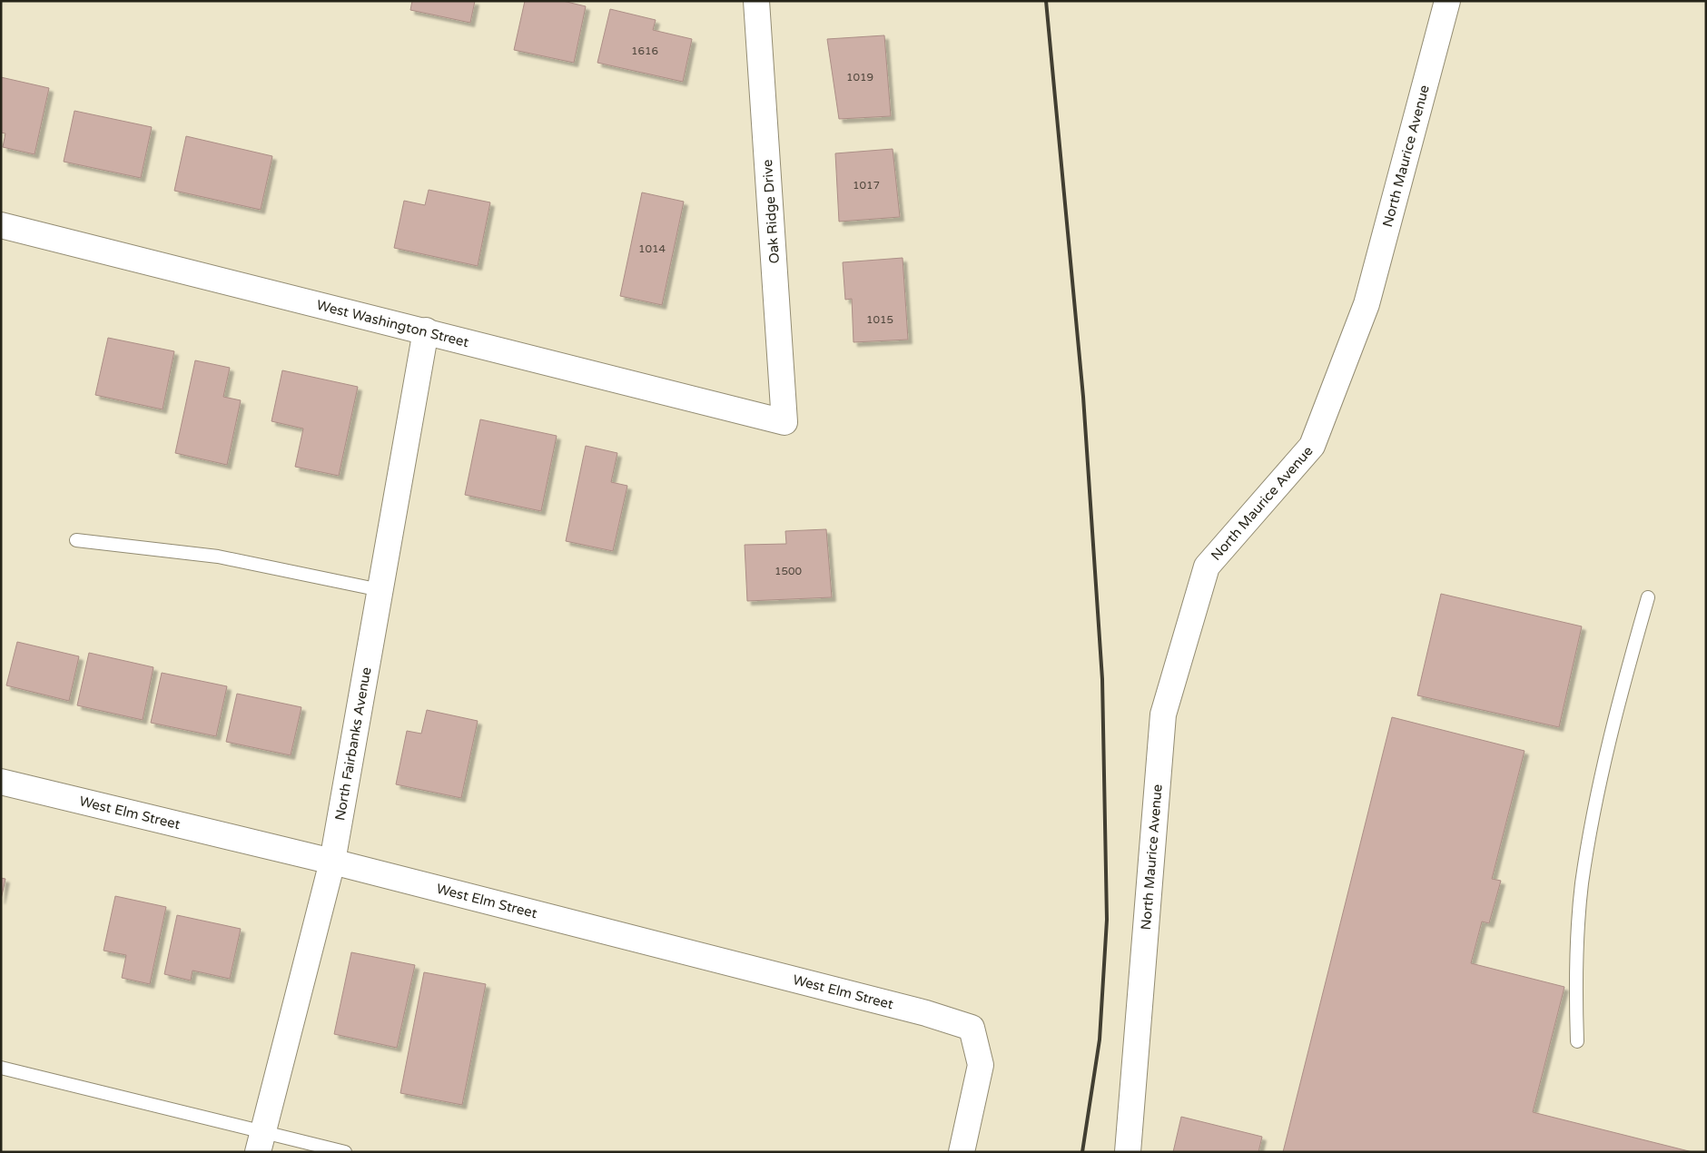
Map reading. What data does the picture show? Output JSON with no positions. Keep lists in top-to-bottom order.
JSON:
{
  "streets": {
    "street": [
      "North Maurice Avenue",
      "Oak Ridge Drive",
      "West Washington Street",
      "North Fairbanks Avenue",
      "West Elm Street"
    ]
  },
  "crossings": [
    ["Oak Ridge Drive", "West Washington Street"],
    ["West Washington Street", "North Fairbanks Avenue"],
    ["North Fairbanks Avenue", "West Elm Street"]
  ],
  "house_numbers": [
    "1616",
    "1019",
    "1017",
    "1014",
    "1015",
    "1500"
  ]
}
